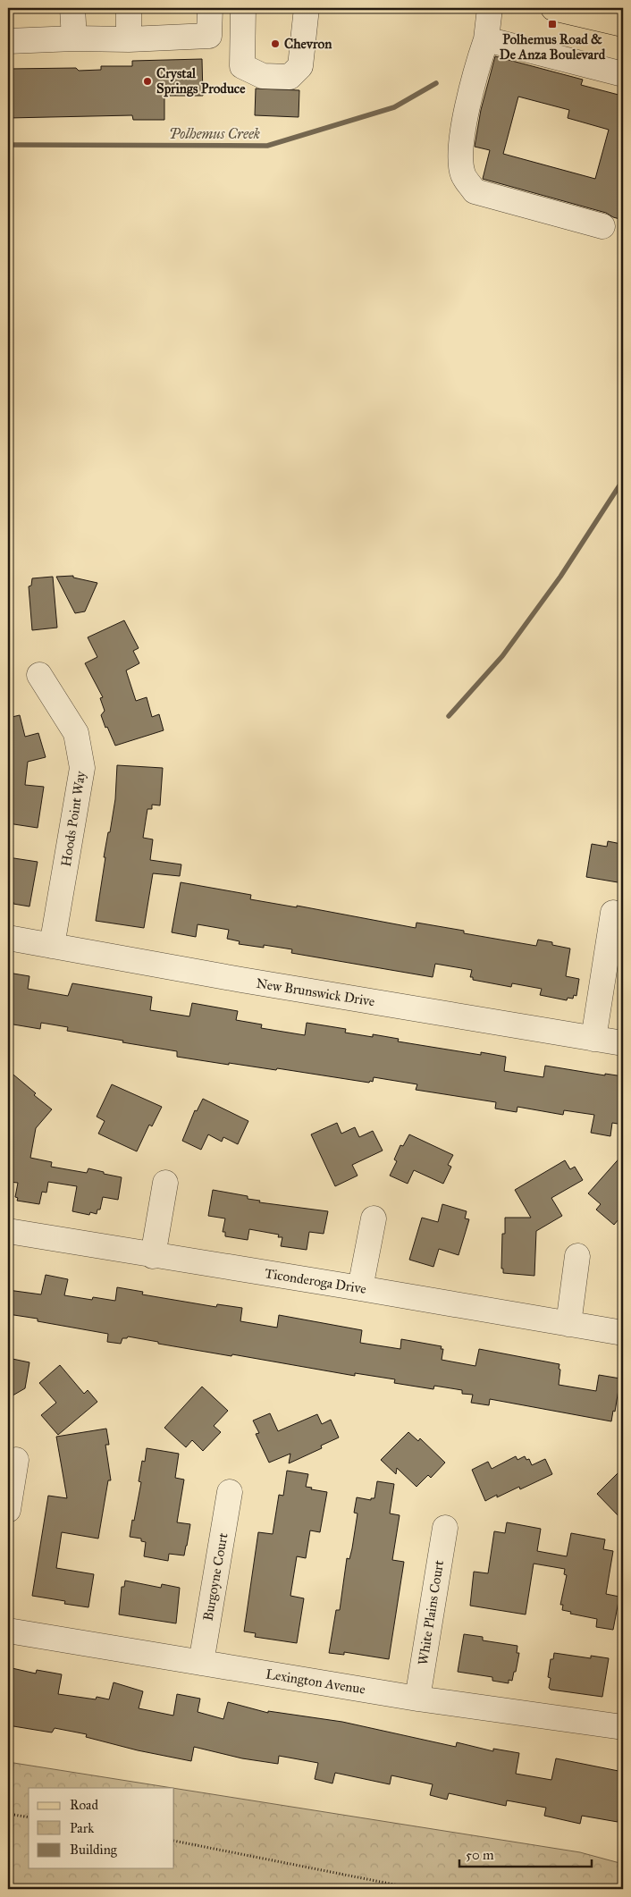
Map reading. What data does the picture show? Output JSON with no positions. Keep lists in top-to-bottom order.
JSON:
{
  "streets": {
    "street": [
      "Hoods Point Way",
      "New Brunswick Drive",
      "Ticonderoga Drive",
      "Burgoyne Court",
      "White Plains Court",
      "Lexington Avenue"
    ]
  },
  "crossings": [
    ["Hoods Point Way", "New Brunswick Drive"],
    ["Burgoyne Court", "Lexington Avenue"],
    ["White Plains Court", "Lexington Avenue"]
  ],
  "water": ["Polhemus Creek"],
  "places": {
    "transit": ["Polhemus Road & De Anza Boulevard"],
    "other": ["Chevron", "Crystal Springs Produce"]
  },
  "legend": ["Road", "Park", "Building"],
  "scale_bar": "50 m"
}
